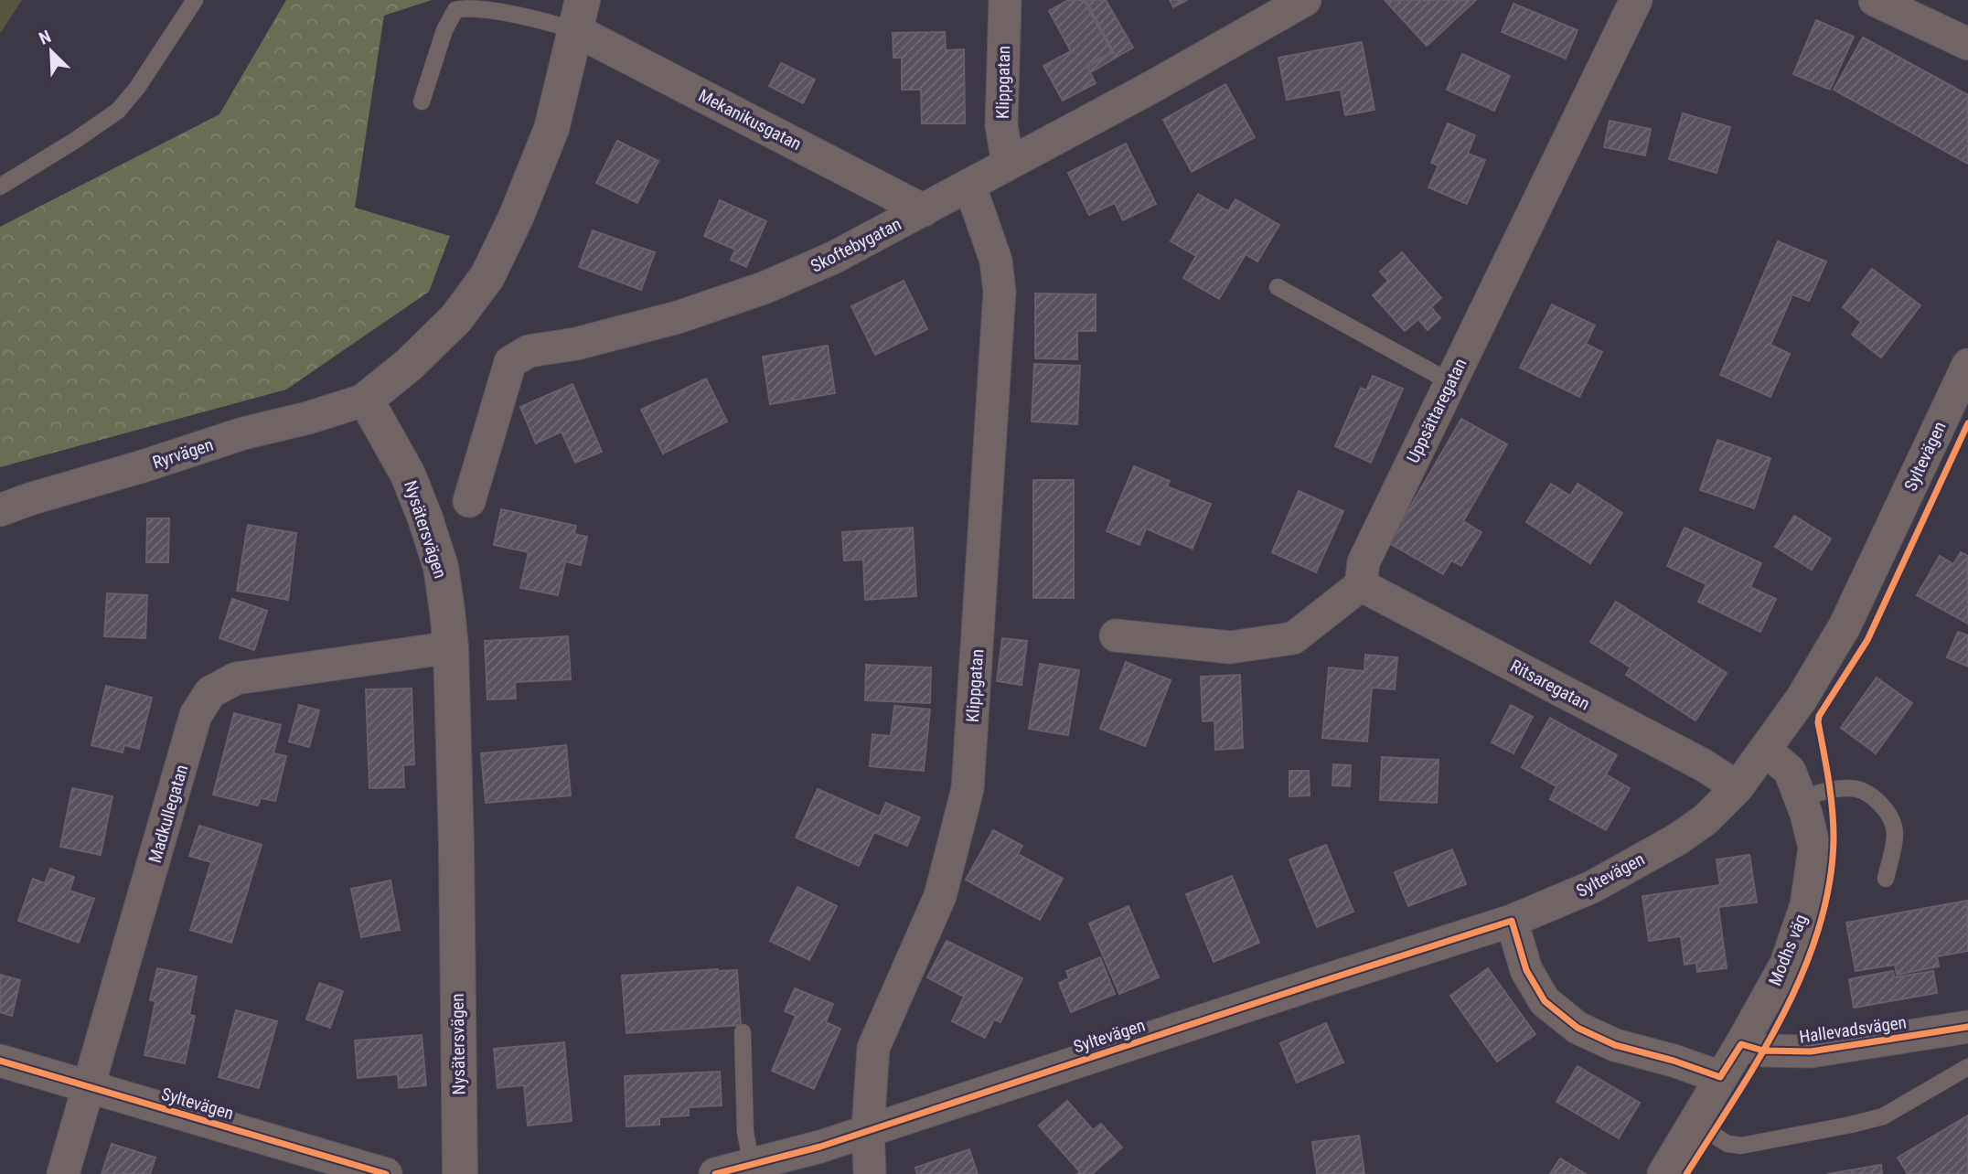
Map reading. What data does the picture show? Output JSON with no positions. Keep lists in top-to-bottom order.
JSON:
{
  "streets": {
    "street": [
      "Klippgatan",
      "Mekanikusgatan",
      "Skoftebygatan",
      "Uppsättaregatan",
      "Ryrvägen",
      "Syltevägen",
      "Nysätersvägen",
      "Ritsaregatan",
      "Madkullegatan",
      "Modhs väg",
      "Hallevadsvägen"
    ]
  },
  "crossings": [
    ["Klippgatan", "Skoftebygatan"],
    ["Klippgatan", "Syltevägen"],
    ["Mekanikusgatan", "Skoftebygatan"],
    ["Uppsättaregatan", "Ritsaregatan"],
    ["Ryrvägen", "Nysätersvägen"],
    ["Syltevägen", "Ritsaregatan"],
    ["Syltevägen", "Madkullegatan"],
    ["Syltevägen", "Modhs väg"],
    ["Nysätersvägen", "Madkullegatan"],
    ["Modhs väg", "Hallevadsvägen"]
  ],
  "north": "top left"
}
